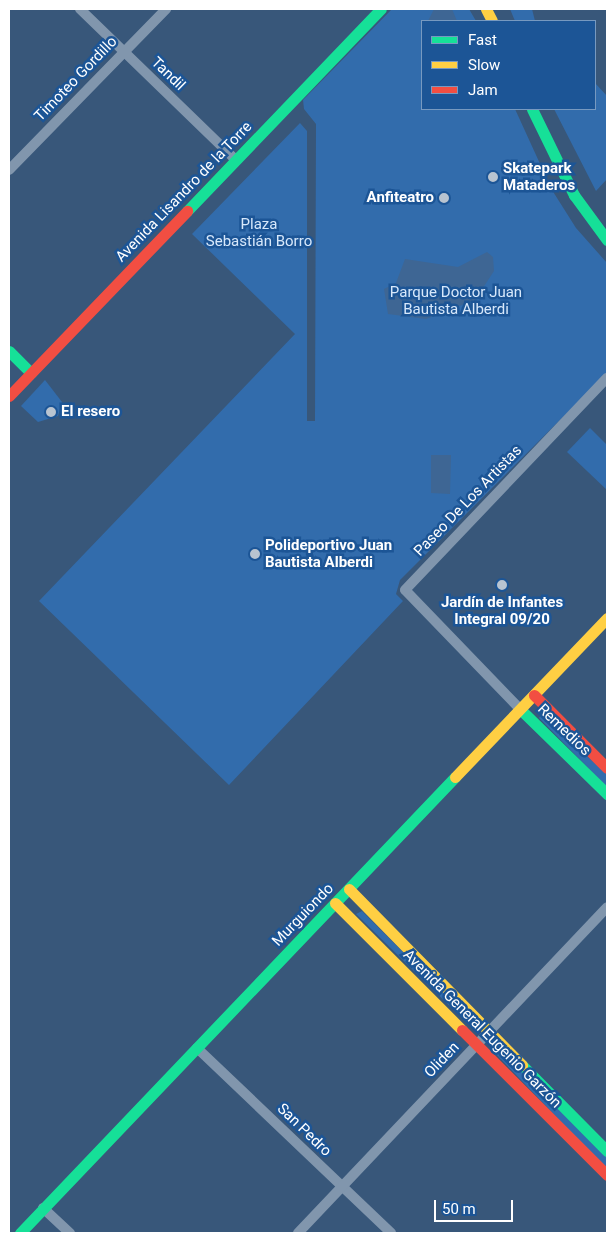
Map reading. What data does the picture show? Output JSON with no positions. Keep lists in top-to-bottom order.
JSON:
{
  "streets": {
    "street": [
      "Tandil",
      "Timoteo Gordillo",
      "Avenida Lisandro de la Torre",
      "Paseo De Los Artistas",
      "Remedios",
      "Murguiondo",
      "Avenida General Eugenio Garzón",
      "Oliden",
      "San Pedro"
    ]
  },
  "crossings": [
    ["Tandil", "Timoteo Gordillo"],
    ["Tandil", "Avenida Lisandro de la Torre"],
    ["Paseo De Los Artistas", "Remedios"],
    ["Paseo De Los Artistas", "Murguiondo"],
    ["Remedios", "Murguiondo"],
    ["Murguiondo", "Avenida General Eugenio Garzón"],
    ["Murguiondo", "San Pedro"],
    ["Avenida General Eugenio Garzón", "Oliden"],
    ["Oliden", "San Pedro"]
  ],
  "parks": ["Plaza Sebastián Borro", "Parque Doctor Juan Bautista Alberdi"],
  "places": [
    "Skatepark Mataderos",
    "Anfiteatro",
    "El resero",
    "Polideportivo Juan Bautista Alberdi",
    "Jardín de Infantes Integral 09/20"
  ],
  "legend": ["Fast", "Slow", "Jam"],
  "scale_bar": "50 m"
}
